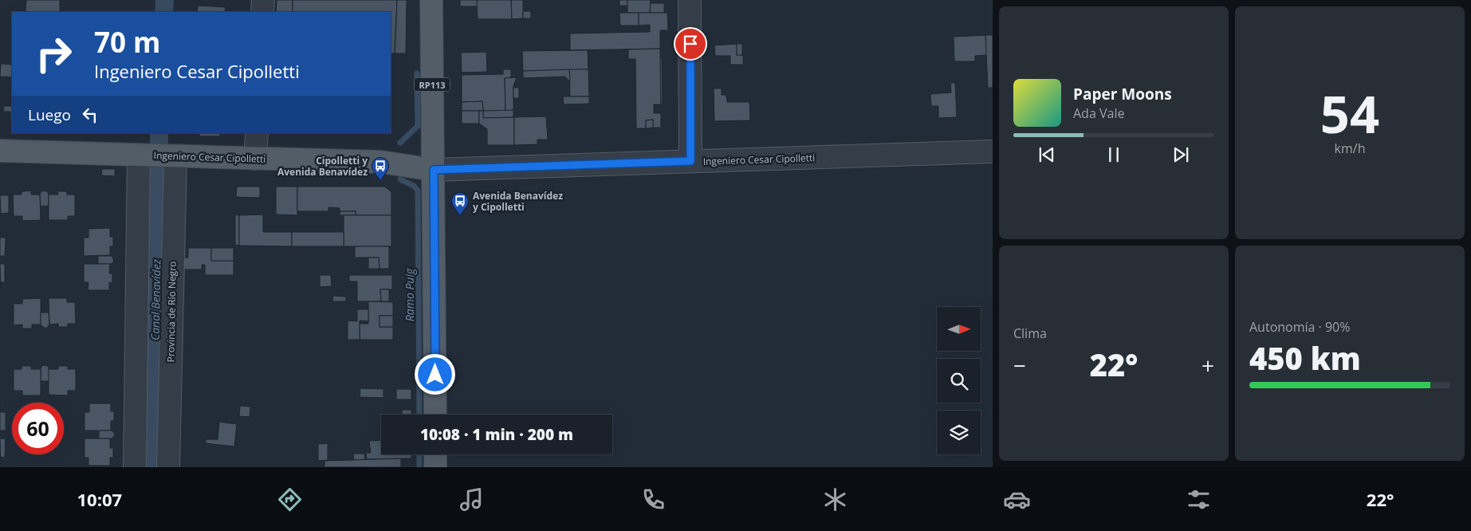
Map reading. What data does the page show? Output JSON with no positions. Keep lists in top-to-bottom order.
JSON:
{
  "streets": {
    "main road": ["RP113", "Ingeniero Cesar Cipolletti"],
    "street": ["Provincia de Río Negro"]
  },
  "crossings": [
    ["RP113", "Ingeniero Cesar Cipolletti"],
    ["Ingeniero Cesar Cipolletti", "Provincia de Río Negro"]
  ],
  "water": ["Ramo Puig", "Canal Benavídez"],
  "places": {
    "bus stop": ["Cipolletti y Avenida Benavídez", "Avenida Benavídez y Cipolletti"]
  },
  "north": "right",
  "page": {
    "tile": [
      ["54", "km/h"],
      "Clima",
      ["Autonomía · 90%", "450 km"]
    ],
    "turn": ["70 m", "Ingeniero Cesar Cipolletti"],
    "song": ["Paper Moons", "Ada Vale"],
    "then": "Luego",
    "heat": ["−", "22°", "+"],
    "limit": "60",
    "trip": "10:08 · 1 min · 200 m",
    "tabs": ["10:07", "22°"]
  }
}
